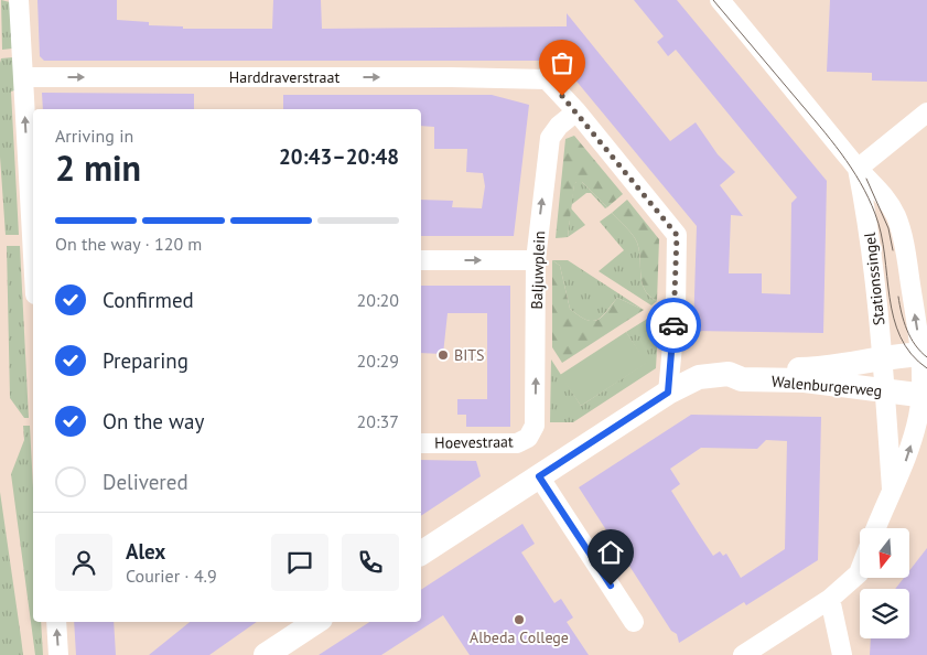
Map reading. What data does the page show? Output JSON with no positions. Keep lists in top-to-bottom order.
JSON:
{
  "streets": {
    "street": [
      "Harddraverstraat",
      "Baljuwplein",
      "Stationssingel",
      "Walenburgerweg",
      "Hoevestraat"
    ]
  },
  "crossings": [
    ["Harddraverstraat", "Baljuwplein"],
    ["Baljuwplein", "Hoevestraat"],
    ["Stationssingel", "Walenburgerweg"]
  ],
  "one_way": ["Harddraverstraat", "Baljuwplein"],
  "places": ["BITS", "Albeda College"],
  "north": "bottom",
  "page": {
    "heading": ["2 min", "Arriving in", "20:43–20:48"],
    "panel": ["Alex", "Courier · 4.9"],
    "bar": "On the way · 120 m",
    "list": [
      ["Confirmed", "20:20"],
      ["Preparing", "20:29"],
      ["On the way", "20:37"],
      "Delivered"
    ]
  }
}
